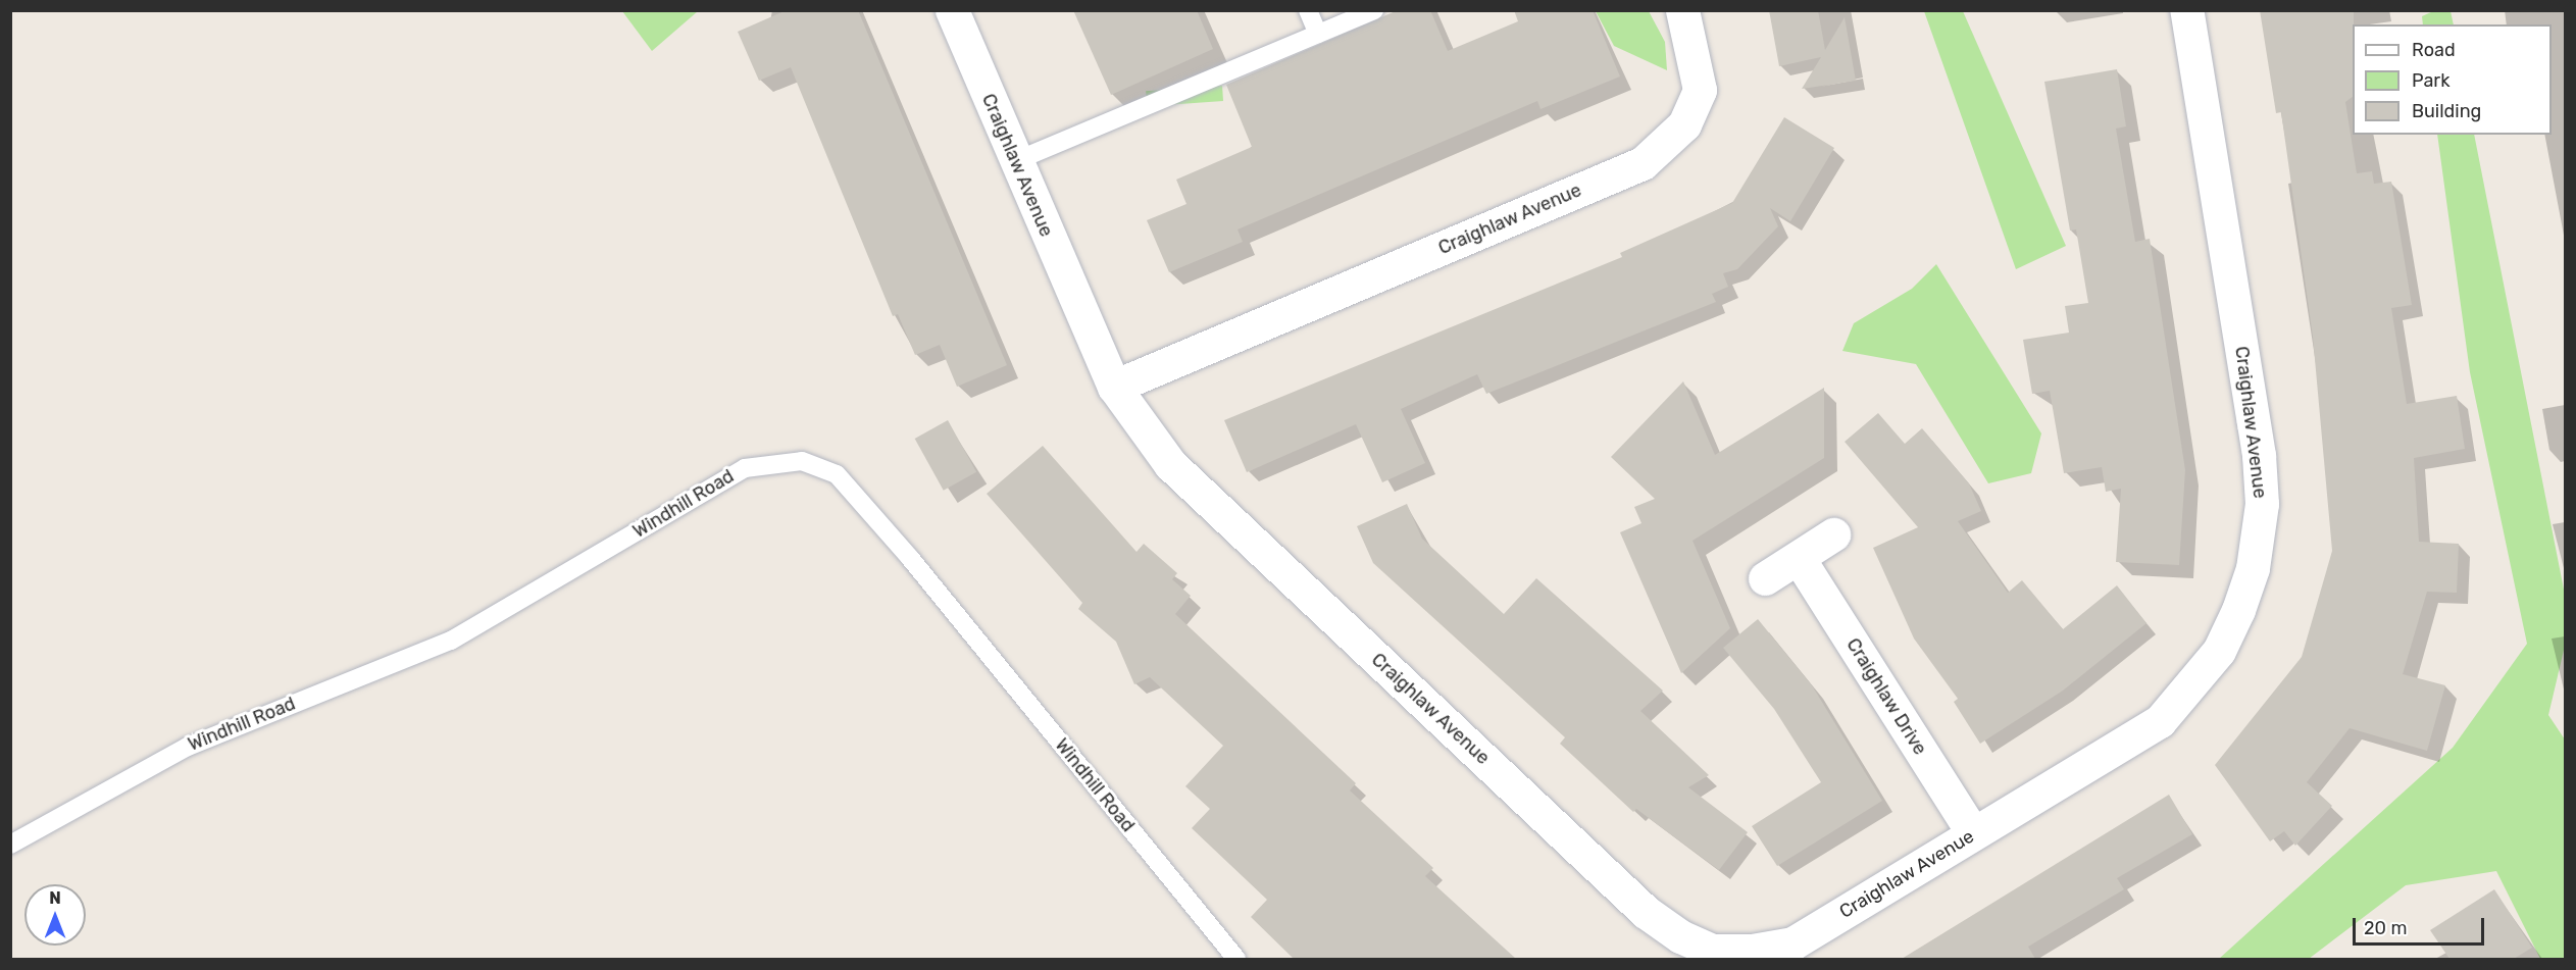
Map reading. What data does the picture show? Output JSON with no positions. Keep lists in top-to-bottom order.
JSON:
{
  "streets": {
    "street": ["Craighlaw Avenue", "Craighlaw Drive"],
    "lane": ["Windhill Road"]
  },
  "crossings": [
    ["Craighlaw Avenue", "Craighlaw Drive"]
  ],
  "legend": ["Road", "Park", "Building"],
  "scale_bar": "20 m",
  "north": "top"
}
